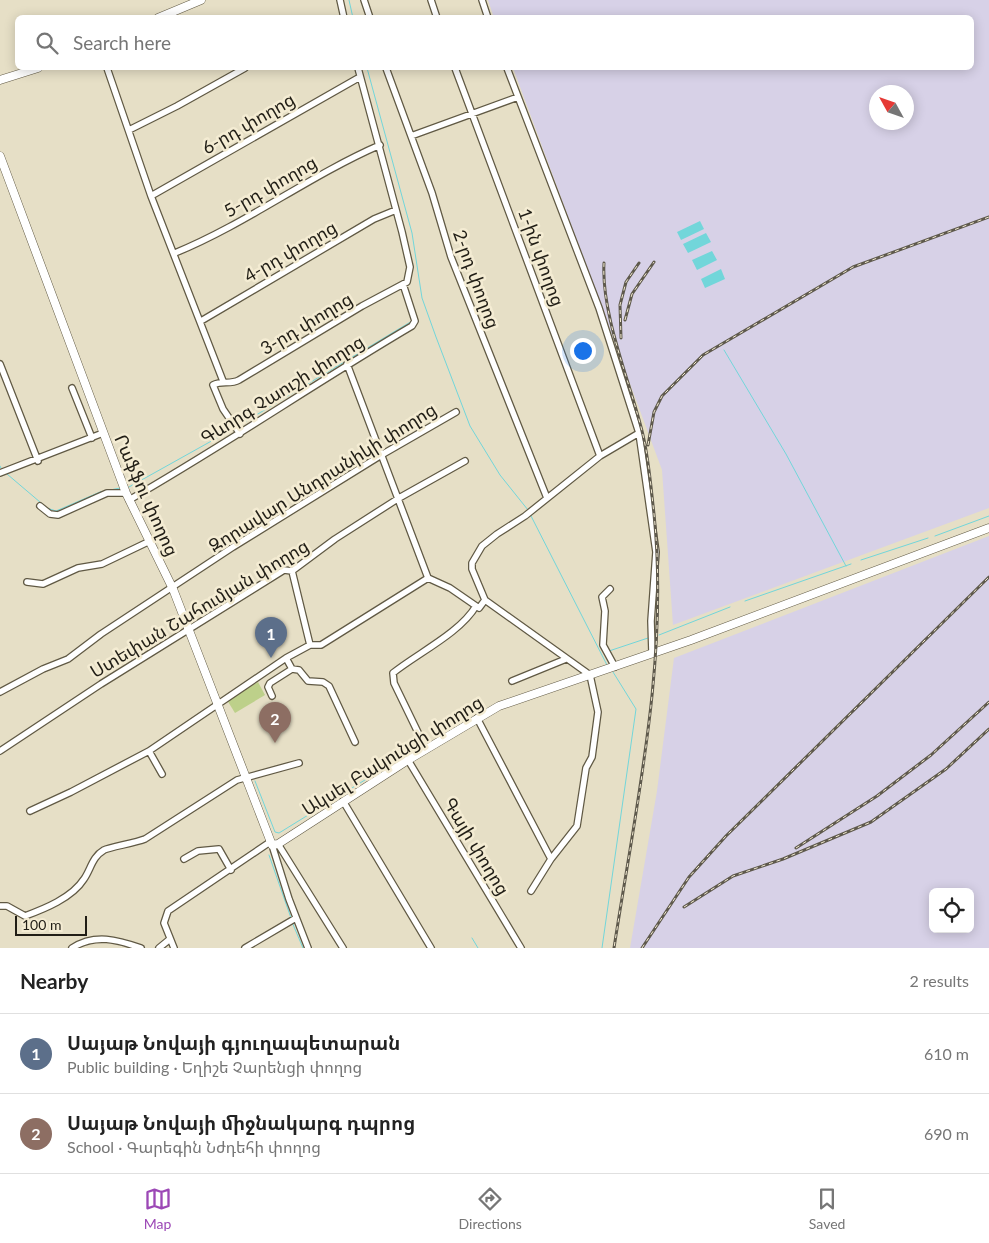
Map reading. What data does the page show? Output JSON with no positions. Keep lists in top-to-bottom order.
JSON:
{
  "streets": {
    "main road": ["Րաֆֆու փողոց", "Ակսել Բակունցի փողոց"],
    "street": [
      "6-րդ փողոց",
      "5-րդ փողոց",
      "4-րդ փողոց",
      "1-ին փողոց",
      "2-րդ փողոց",
      "3-րդ փողոց",
      "Գևորգ Չաուշի փողոց",
      "Զորավար Անդրանիկի փողոց",
      "Ստեփան Շահումյան փողոց",
      "Գայի փողոց"
    ]
  },
  "crossings": [
    ["3-րդ փողոց", "Գևորգ Չաուշի փողոց"],
    ["Գևորգ Չաուշի փողոց", "Րաֆֆու փողոց"],
    ["Զորավար Անդրանիկի փողոց", "Րաֆֆու փողոց"],
    ["Րաֆֆու փողոց", "Ստեփան Շահումյան փողոց"],
    ["Րաֆֆու փողոց", "Ակսել Բակունցի փողոց"],
    ["Ակսել Բակունցի փողոց", "Գայի փողոց"]
  ],
  "scale_bar": "100 m",
  "north": "top left",
  "page": {
    "search": "Search here",
    "pins": ["1", "2"],
    "scale": "100 m",
    "heading": ["Nearby", "2 results"],
    "list": [
      {
        "mark": "1",
        "name": "Սայաթ Նովայի գյուղապետարան",
        "note": "Public building · Եղիշե Չարենցի փողոց",
        "value": "610 m"
      },
      {
        "mark": "2",
        "name": "Սայաթ Նովայի միջնակարգ դպրոց",
        "note": "School · Գարեգին Նժդեհի փողոց",
        "value": "690 m"
      }
    ],
    "nav": ["Map", "Directions", "Saved"]
  }
}
